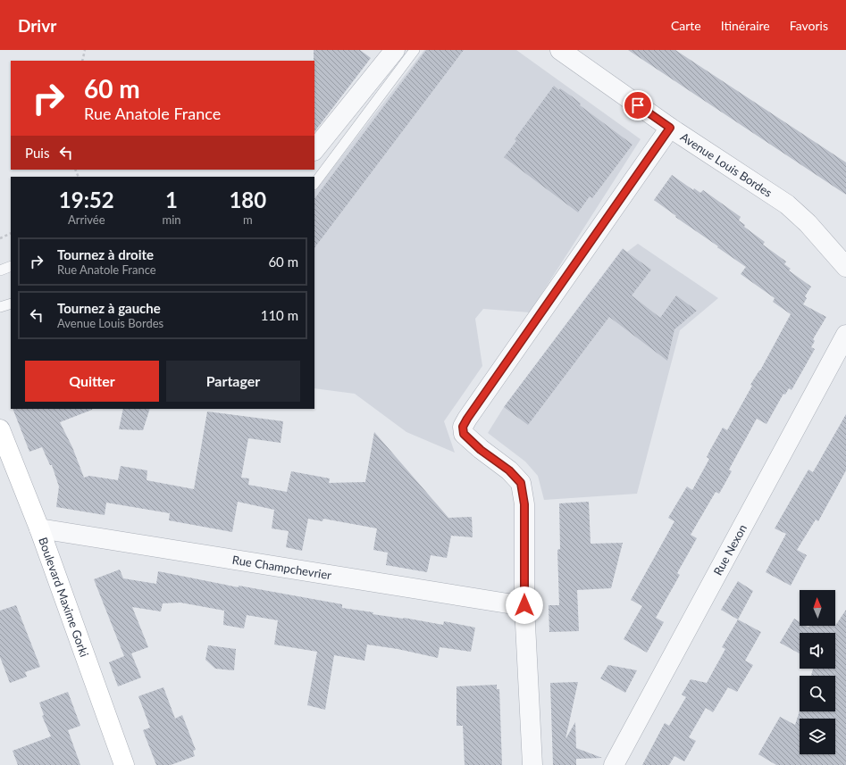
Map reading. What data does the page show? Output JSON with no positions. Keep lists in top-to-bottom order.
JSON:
{
  "streets": {
    "main road": ["Boulevard Maxime Gorki"],
    "street": ["Avenue Louis Bordes", "Rue Nexon", "Rue Champchevrier"]
  },
  "crossings": [
    ["Rue Champchevrier", "Boulevard Maxime Gorki"]
  ],
  "north": "top",
  "page": {
    "header": "Drivr",
    "nav": ["Carte", "Itinéraire", "Favoris"],
    "turn": ["60 m", "Rue Anatole France"],
    "then": "Puis",
    "eta": [
      "19:52",
      "Arrivée",
      "1",
      "min",
      "180",
      "m"
    ],
    "list": [
      {
        "name": "Tournez à droite",
        "note": "Rue Anatole France",
        "value": "60 m"
      },
      {
        "name": "Tournez à gauche",
        "note": "Avenue Louis Bordes",
        "value": "110 m"
      }
    ],
    "buttons": ["Quitter", "Partager"]
  }
}
